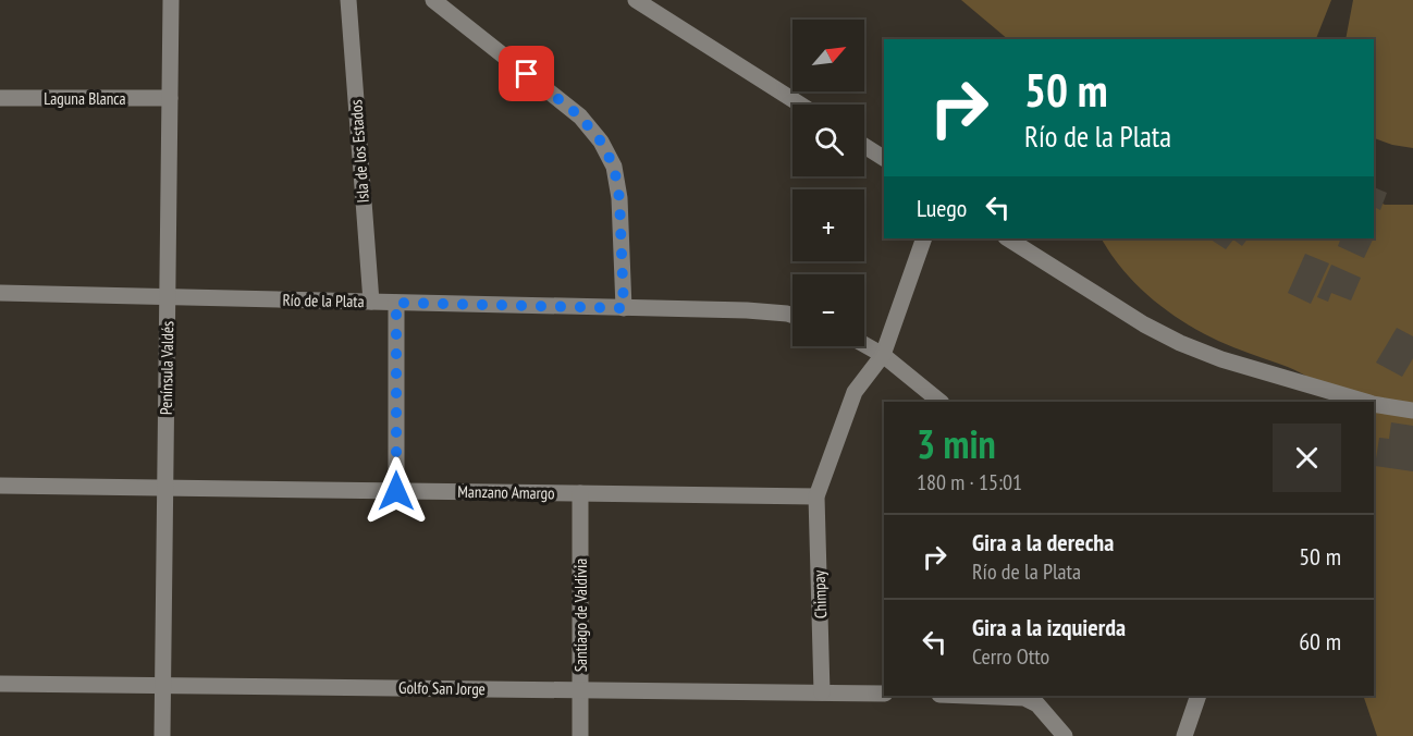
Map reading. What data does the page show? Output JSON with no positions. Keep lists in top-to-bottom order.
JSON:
{
  "streets": {
    "street": [
      "Laguna Blanca",
      "Isla de los Estados",
      "Río de la Plata",
      "Península Valdés",
      "Manzano Amargo",
      "Chimpay",
      "Santiago de Valdivia",
      "Golfo San Jorge"
    ]
  },
  "crossings": [
    ["Laguna Blanca", "Península Valdés"],
    ["Isla de los Estados", "Río de la Plata"],
    ["Río de la Plata", "Península Valdés"],
    ["Península Valdés", "Manzano Amargo"],
    ["Península Valdés", "Golfo San Jorge"],
    ["Manzano Amargo", "Chimpay"],
    ["Manzano Amargo", "Santiago de Valdivia"],
    ["Chimpay", "Golfo San Jorge"],
    ["Santiago de Valdivia", "Golfo San Jorge"]
  ],
  "north": "top right",
  "page": {
    "map_buttons": ["+", "−"],
    "turn": ["50 m", "Río de la Plata"],
    "then": "Luego",
    "heading": ["3 min", "180 m · 15:01"],
    "list": [
      {
        "name": "Gira a la derecha",
        "note": "Río de la Plata",
        "value": "50 m"
      },
      {
        "name": "Gira a la izquierda",
        "note": "Cerro Otto",
        "value": "60 m"
      }
    ]
  }
}
